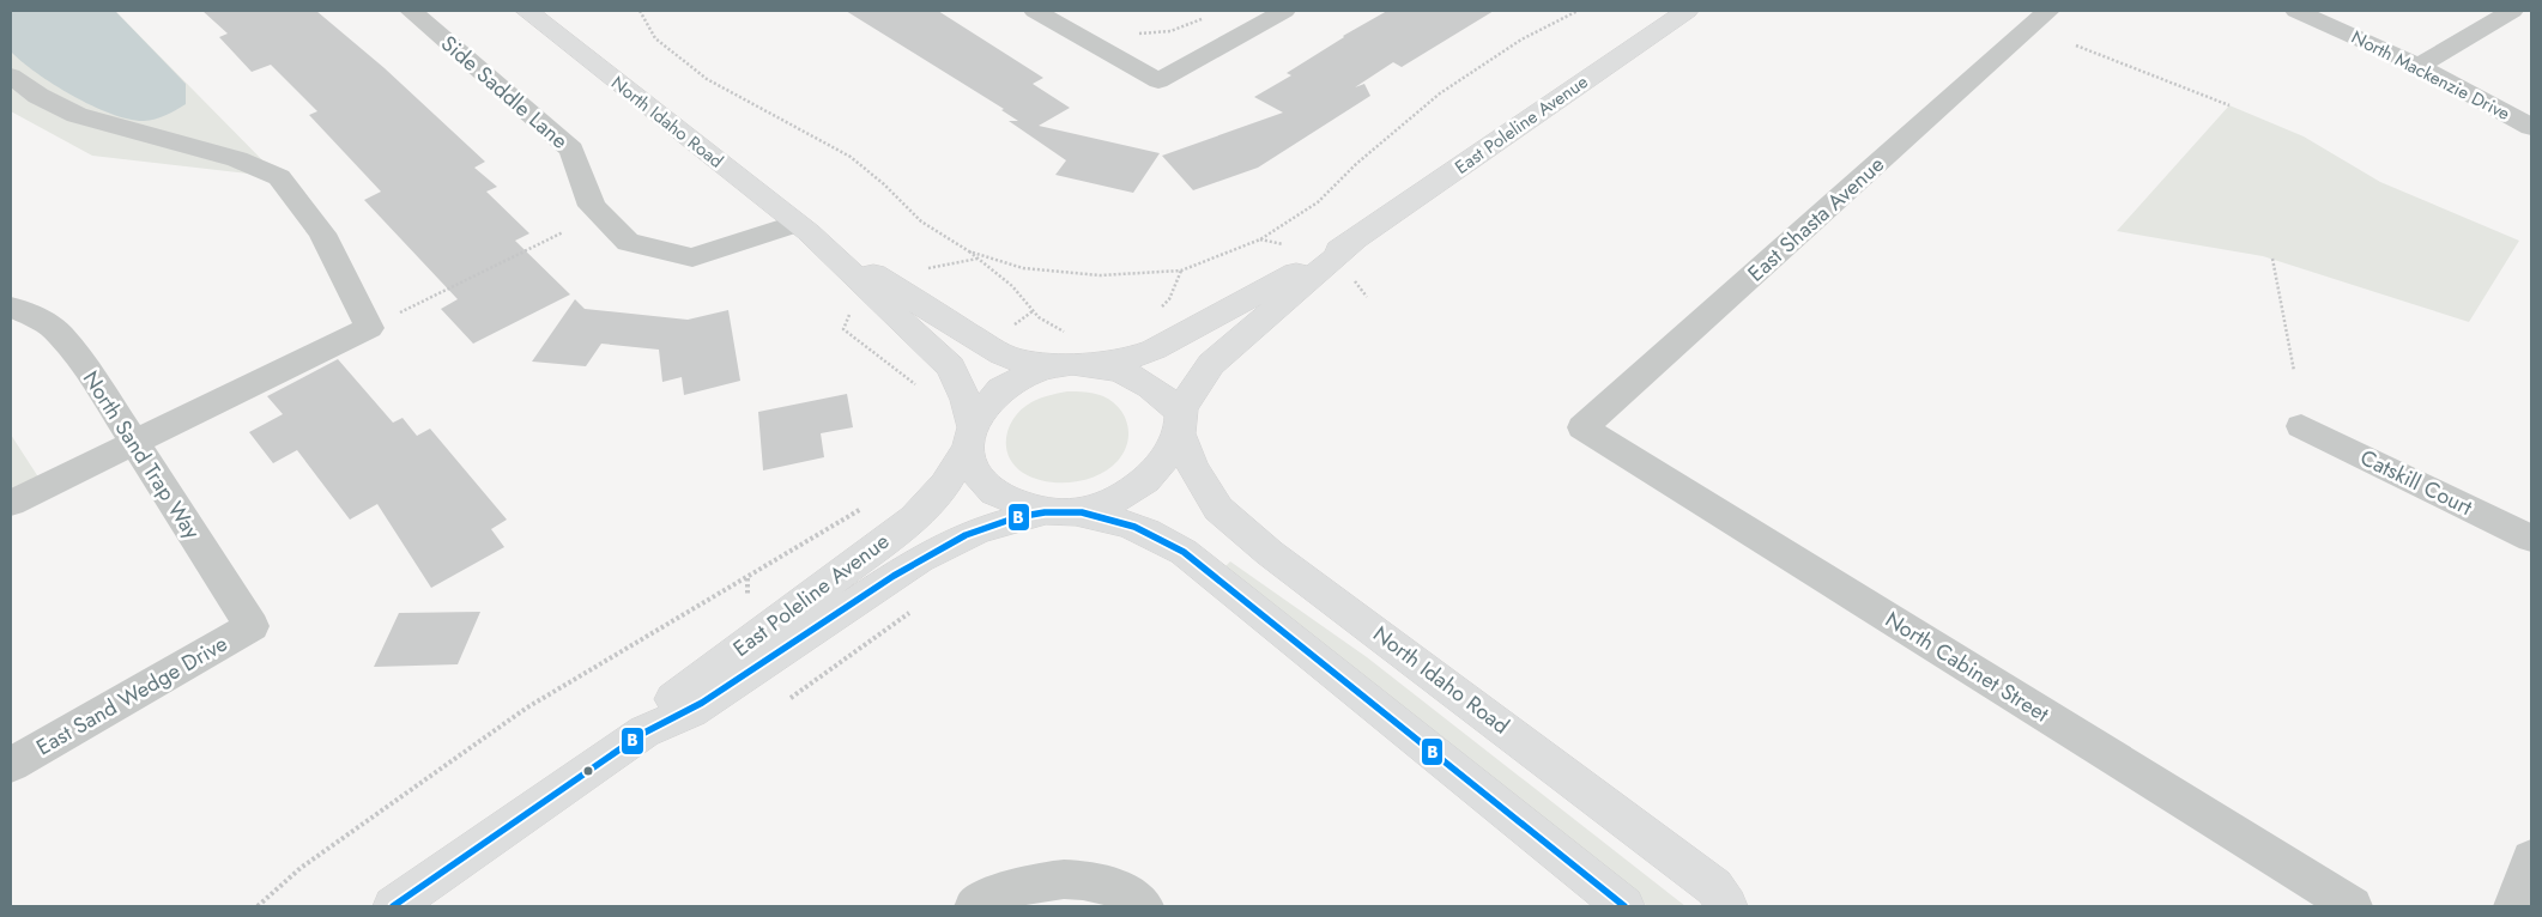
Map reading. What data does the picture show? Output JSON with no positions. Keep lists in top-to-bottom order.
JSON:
{
  "streets": {
    "main road": ["North Idaho Road", "East Poleline Avenue"],
    "street": [
      "North Mackenzie Drive",
      "Side Saddle Lane",
      "East Shasta Avenue",
      "North Sand Trap Way",
      "Catskill Court",
      "North Cabinet Street",
      "East Sand Wedge Drive"
    ]
  },
  "crossings": [
    ["Side Saddle Lane", "North Idaho Road"],
    ["North Idaho Road", "East Poleline Avenue"],
    ["East Shasta Avenue", "North Cabinet Street"],
    ["North Sand Trap Way", "East Sand Wedge Drive"]
  ],
  "lines": ["transit line B"]
}
